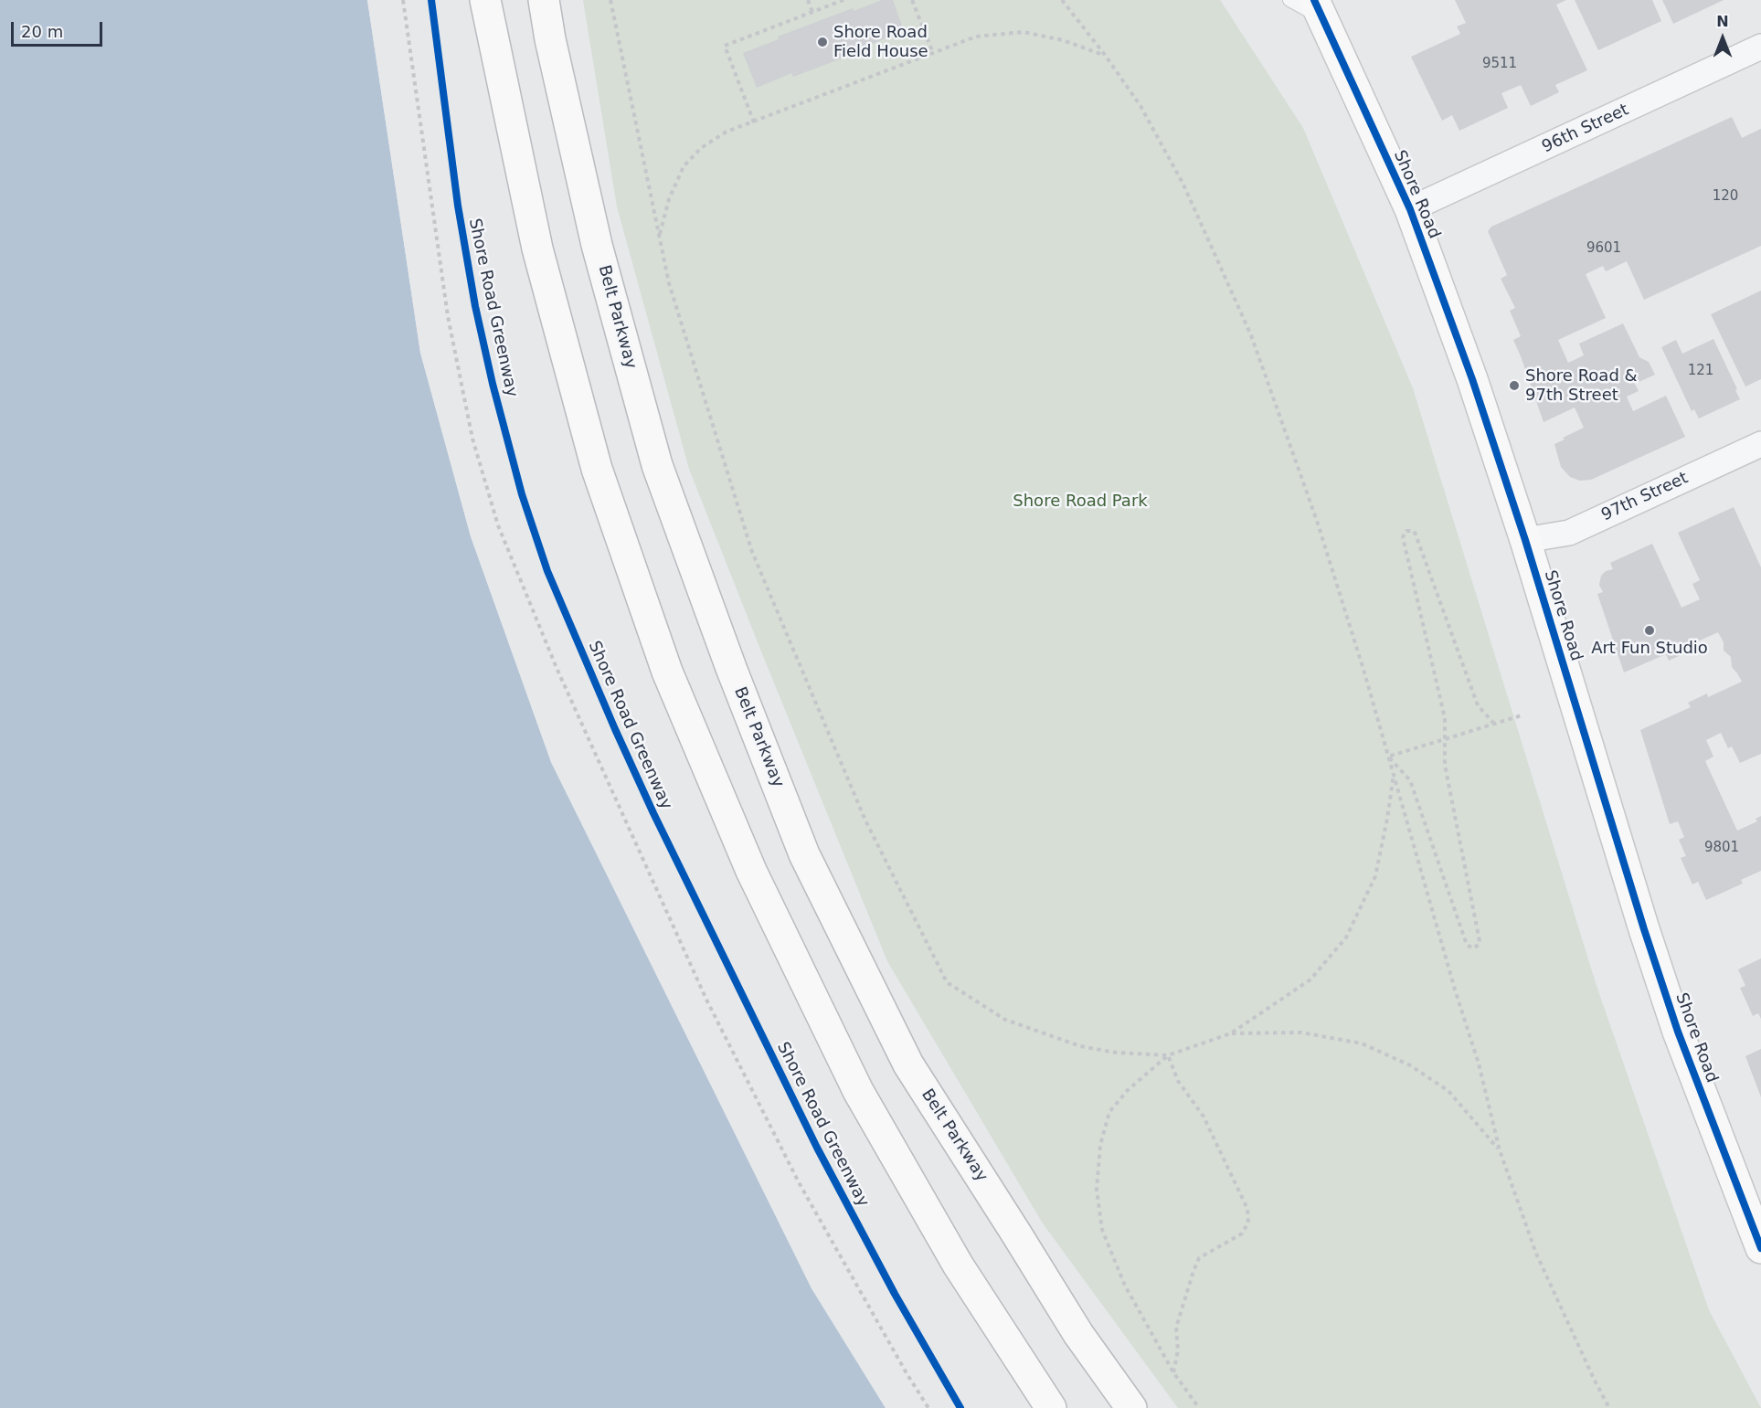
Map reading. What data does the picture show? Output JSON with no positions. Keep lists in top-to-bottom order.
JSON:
{
  "streets": {
    "main road": ["Shore Road", "Belt Parkway"],
    "street": ["96th Street", "97th Street"],
    "cycle path": ["Shore Road Greenway"]
  },
  "crossings": [
    ["96th Street", "Shore Road"],
    ["Shore Road", "97th Street"]
  ],
  "parks": ["Shore Road Park"],
  "places": ["Shore Road Field House", "Shore Road & 97th Street", "Art Fun Studio"],
  "house_numbers": [
    "9511",
    "120",
    "9601",
    "121",
    "9801"
  ],
  "scale_bar": "20 m",
  "north": "top"
}
